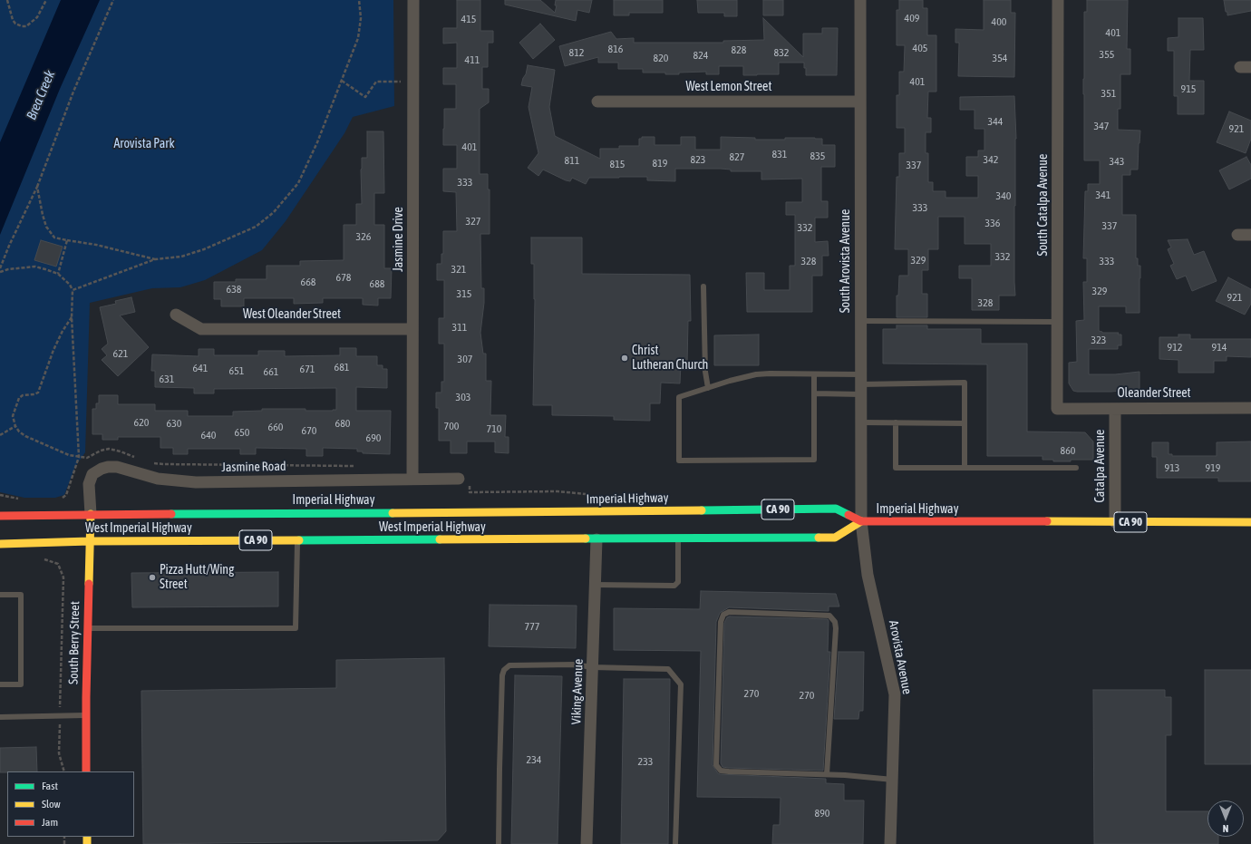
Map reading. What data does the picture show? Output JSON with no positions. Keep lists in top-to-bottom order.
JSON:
{
  "streets": {
    "main road": [
      "Imperial Highway",
      "CA 90",
      "West Imperial Highway",
      "South Berry Street"
    ],
    "street": [
      "West Lemon Street",
      "South Catalpa Avenue",
      "Jasmine Drive",
      "South Arovista Avenue",
      "West Oleander Street",
      "Oleander Street",
      "Catalpa Avenue",
      "Jasmine Road",
      "Arovista Avenue",
      "Viking Avenue"
    ]
  },
  "crossings": [
    ["West Lemon Street", "South Arovista Avenue"],
    ["South Catalpa Avenue", "Oleander Street"],
    ["Jasmine Drive", "West Oleander Street"],
    ["Jasmine Drive", "Jasmine Road"],
    ["South Arovista Avenue", "Imperial Highway"],
    ["South Arovista Avenue", "West Imperial Highway"],
    ["South Arovista Avenue", "Arovista Avenue"],
    ["Oleander Street", "Catalpa Avenue"],
    ["Catalpa Avenue", "Imperial Highway"],
    ["Jasmine Road", "Imperial Highway"],
    ["Jasmine Road", "South Berry Street"],
    ["Imperial Highway", "West Imperial Highway"],
    ["Imperial Highway", "South Berry Street"],
    ["Imperial Highway", "Arovista Avenue"],
    ["West Imperial Highway", "South Berry Street"],
    ["West Imperial Highway", "Arovista Avenue"],
    ["West Imperial Highway", "Viking Avenue"]
  ],
  "water": ["Brea Creek"],
  "parks": ["Arovista Park"],
  "places": ["Christ Lutheran Church", "Pizza Hutt/Wing Street"],
  "house_numbers": [
    "409",
    "415",
    "400",
    "401",
    "405",
    "816",
    "828",
    "812",
    "832",
    "355",
    "824",
    "820",
    "354",
    "411",
    "401",
    "915",
    "351",
    "344",
    "347",
    "921",
    "401",
    "831",
    "835",
    "827",
    "823",
    "342",
    "811",
    "343",
    "819",
    "815",
    "337",
    "333",
    "341",
    "340",
    "333",
    "327",
    "336",
    "337",
    "332",
    "326",
    "332",
    "329",
    "328",
    "333",
    "321",
    "678",
    "668",
    "688",
    "638",
    "329",
    "315",
    "921",
    "328",
    "311",
    "323",
    "912",
    "914",
    "621",
    "307",
    "681",
    "641",
    "671",
    "651",
    "661",
    "631",
    "303",
    "620",
    "630",
    "680",
    "700",
    "660",
    "710",
    "670",
    "650",
    "640",
    "690",
    "860",
    "913",
    "919",
    "777",
    "270",
    "270",
    "234",
    "233",
    "890"
  ],
  "legend": ["Fast", "Slow", "Jam"],
  "north": "bottom"
}
